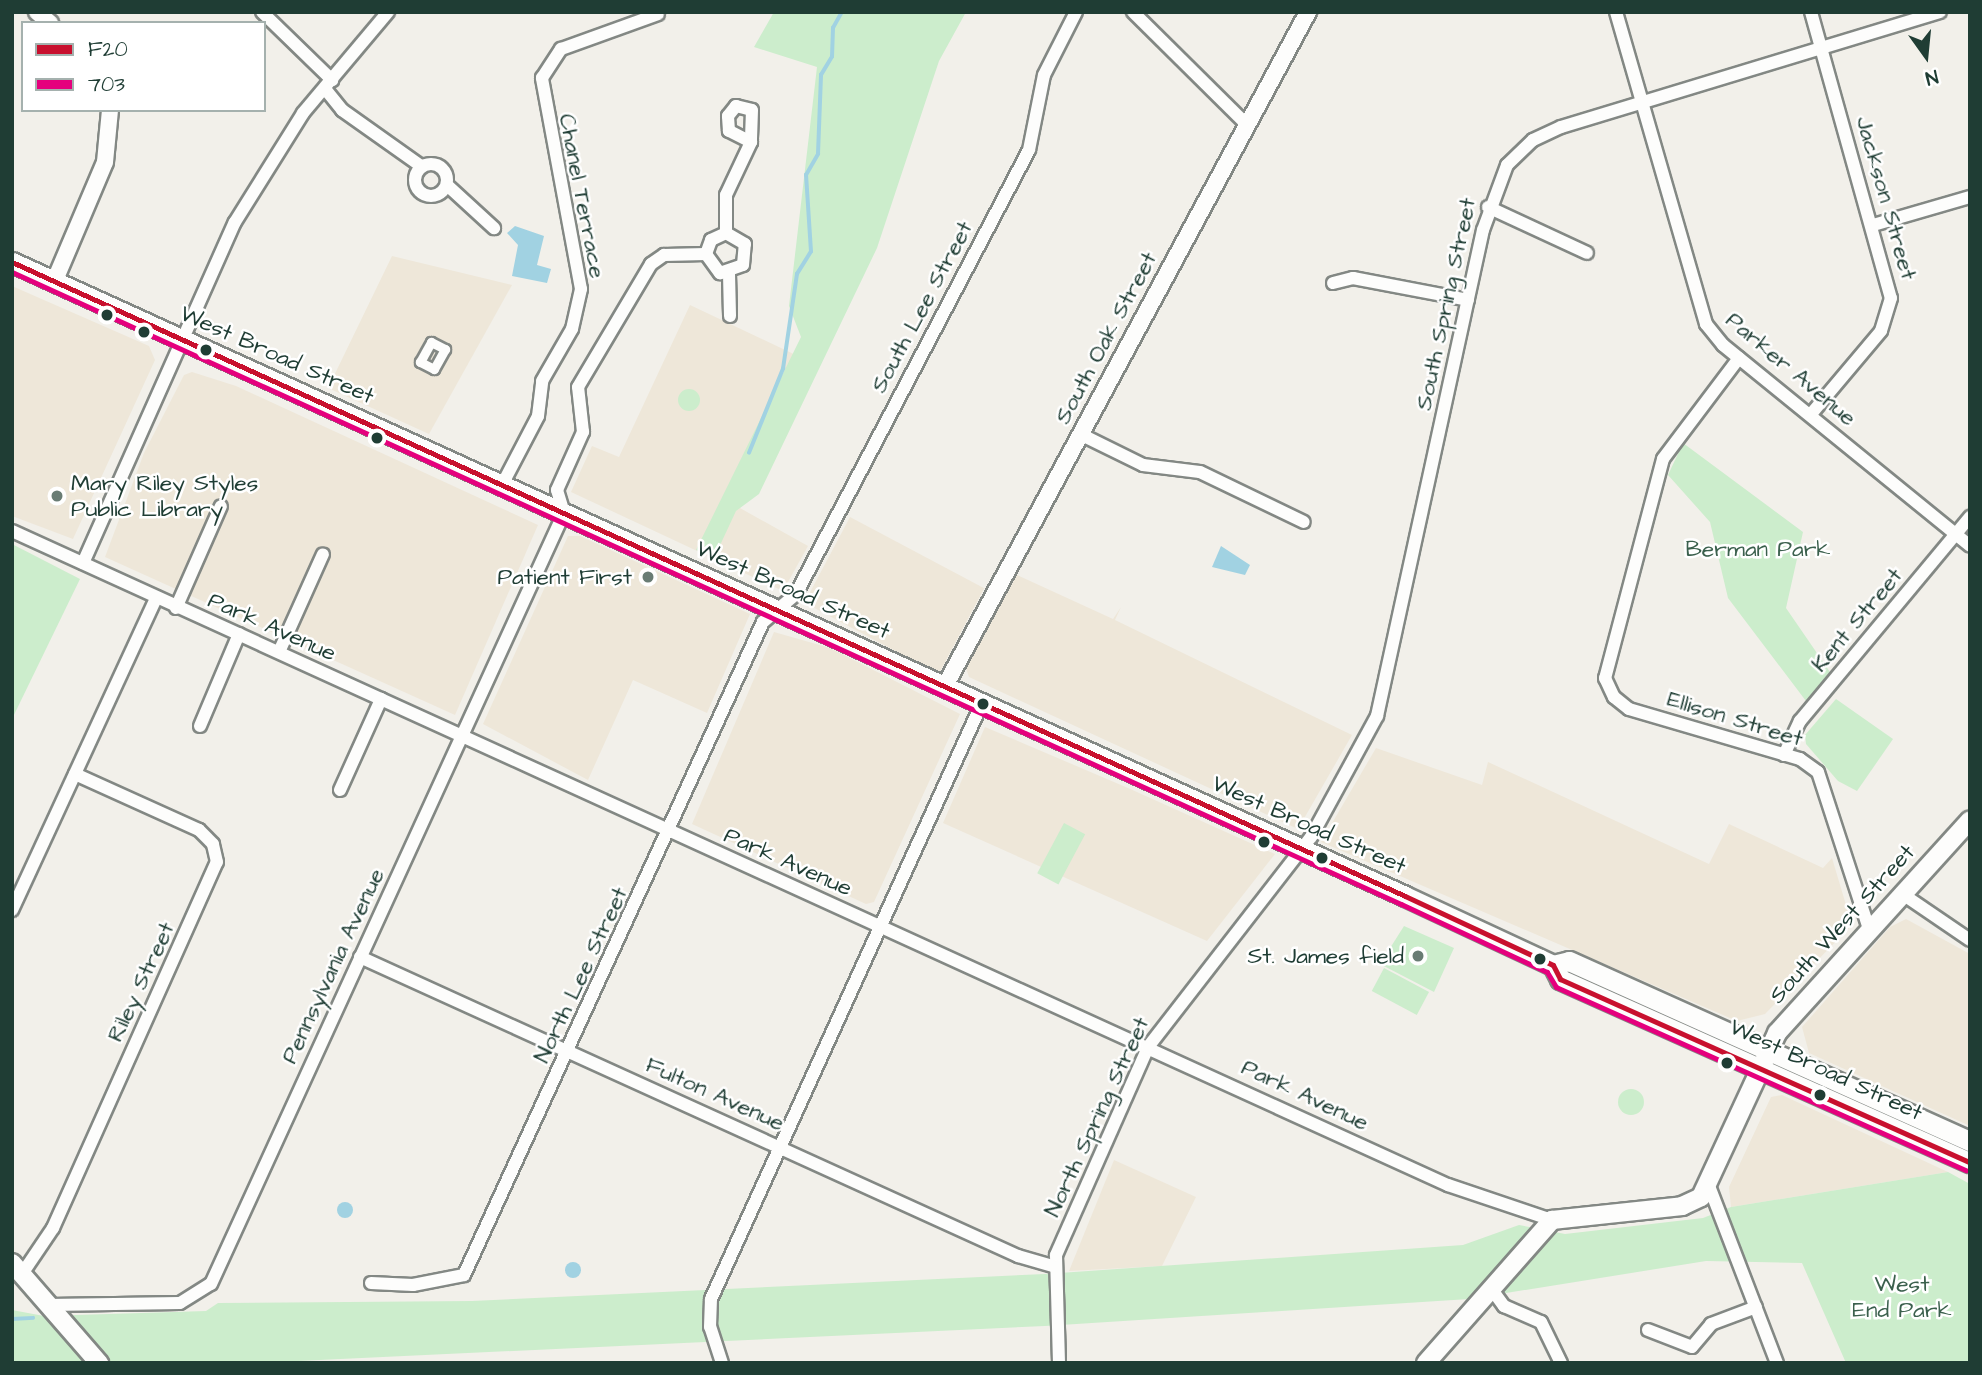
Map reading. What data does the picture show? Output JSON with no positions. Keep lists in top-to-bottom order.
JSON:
{
  "streets": {
    "main road": ["West Broad Street", "South West Street"],
    "street": [
      "Chanel Terrace",
      "Jackson Street",
      "South Spring Street",
      "South Lee Street",
      "South Oak Street",
      "Parker Avenue",
      "Kent Street",
      "Park Avenue",
      "Ellison Street",
      "Pennsylvania Avenue",
      "North Lee Street",
      "Riley Street",
      "Fulton Avenue",
      "North Spring Street"
    ]
  },
  "crossings": [
    ["Chanel Terrace", "West Broad Street"],
    ["Jackson Street", "South Spring Street"],
    ["Jackson Street", "Parker Avenue"],
    ["South Spring Street", "West Broad Street"],
    ["South Spring Street", "Parker Avenue"],
    ["South Spring Street", "North Spring Street"],
    ["South Lee Street", "West Broad Street"],
    ["South Lee Street", "North Lee Street"],
    ["South Oak Street", "West Broad Street"],
    ["West Broad Street", "South West Street"],
    ["West Broad Street", "Pennsylvania Avenue"],
    ["West Broad Street", "North Lee Street"],
    ["West Broad Street", "North Spring Street"],
    ["Parker Avenue", "Kent Street"],
    ["Parker Avenue", "Ellison Street"],
    ["Kent Street", "Ellison Street"],
    ["Park Avenue", "Pennsylvania Avenue"],
    ["Park Avenue", "North Lee Street"],
    ["Park Avenue", "North Spring Street"],
    ["Ellison Street", "South West Street"],
    ["Pennsylvania Avenue", "Fulton Avenue"],
    ["North Lee Street", "Fulton Avenue"],
    ["Fulton Avenue", "North Spring Street"]
  ],
  "parks": ["Berman Park", "West End Park"],
  "places": ["Mary Riley Styles Public Library", "Patient First", "St. James field"],
  "lines": ["transit line F20", "transit line 703"],
  "legend": ["F20", "703"],
  "north": "bottom"
}
